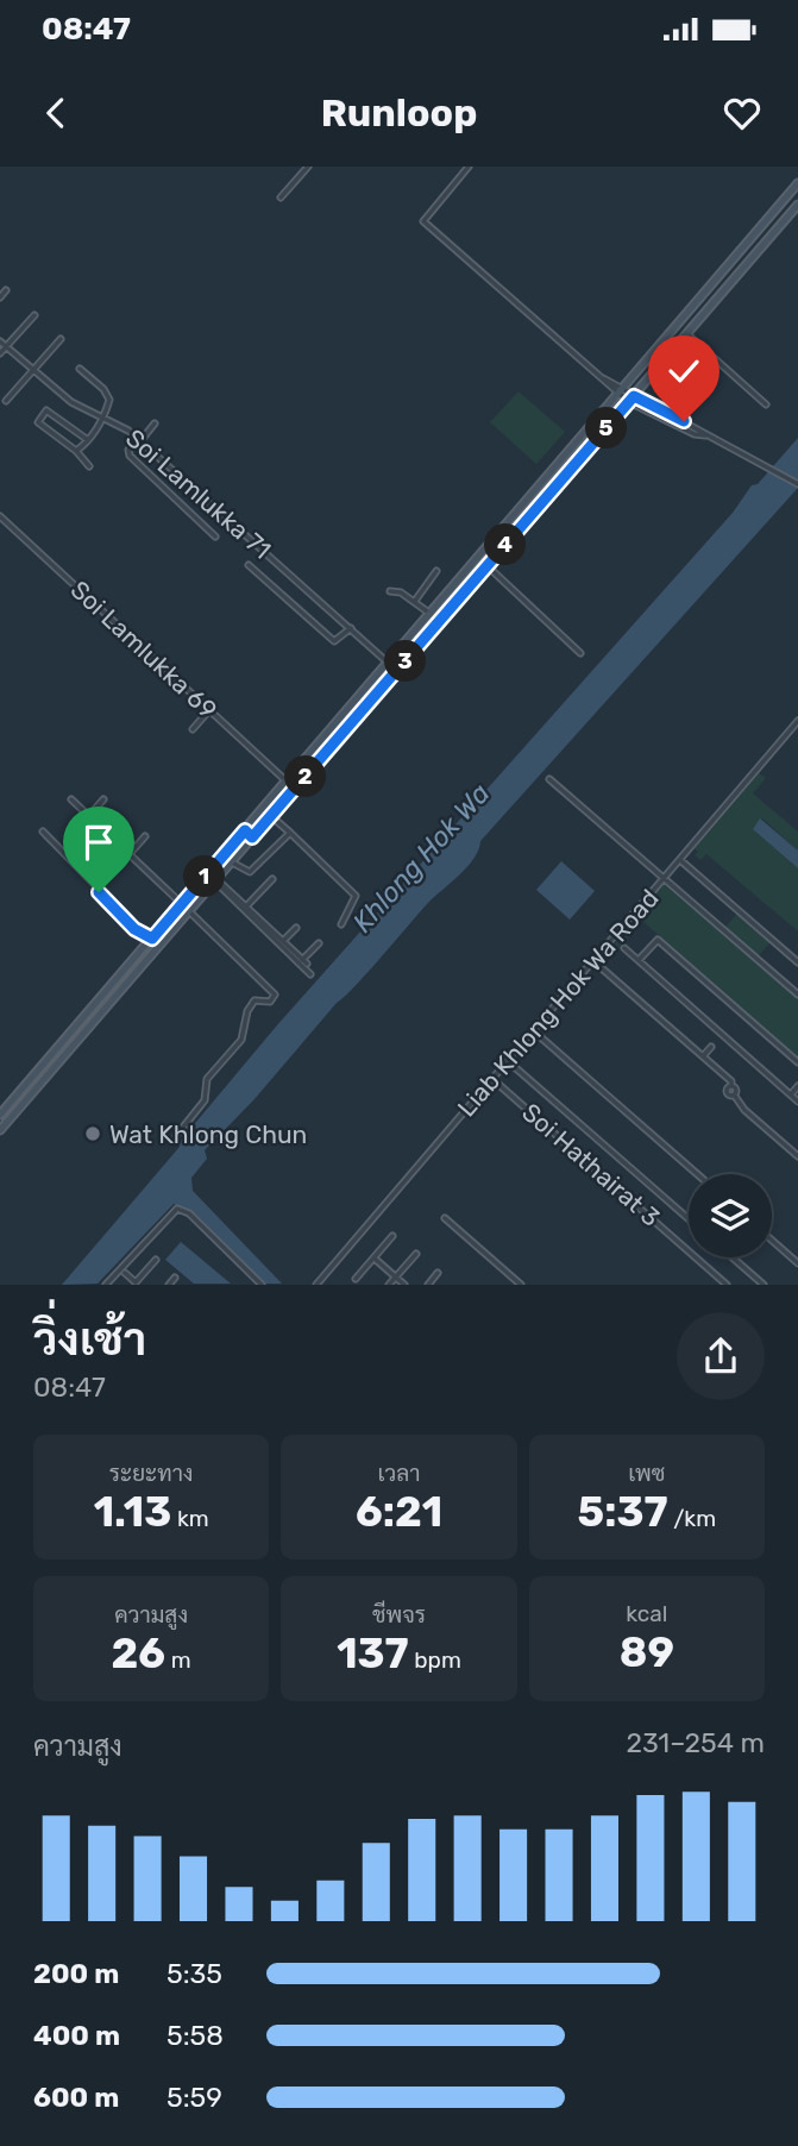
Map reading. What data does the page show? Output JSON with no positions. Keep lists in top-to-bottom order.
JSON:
{
  "streets": {
    "street": [
      "Soi Lamlukka 71",
      "Soi Lamlukka 69",
      "Liab Khlong Hok Wa Road",
      "Soi Hathairat 3"
    ]
  },
  "crossings": [
    ["Liab Khlong Hok Wa Road", "Soi Hathairat 3"]
  ],
  "water": ["Khlong Hok Wa"],
  "places": ["Wat Khlong Chun"],
  "page": {
    "status": "08:47",
    "header": "Runloop",
    "pins": [
      "5",
      "4",
      "3",
      "2",
      "1"
    ],
    "heading": ["วิ่งเช้า", "08:47"],
    "stats": [
      ["ระยะทาง", "1.13 km"],
      ["เวลา", "6:21"],
      ["เพซ", "5:37 /km"],
      ["ความสูง", "26 m"],
      ["ชีพจร", "137 bpm"],
      ["kcal", "89"]
    ],
    "chart": ["ความสูง", "231–254 m"],
    "list": [
      {
        "name": "200 m",
        "note": "5:35"
      },
      {
        "name": "400 m",
        "note": "5:58"
      },
      {
        "name": "600 m",
        "note": "5:59"
      }
    ]
  }
}
